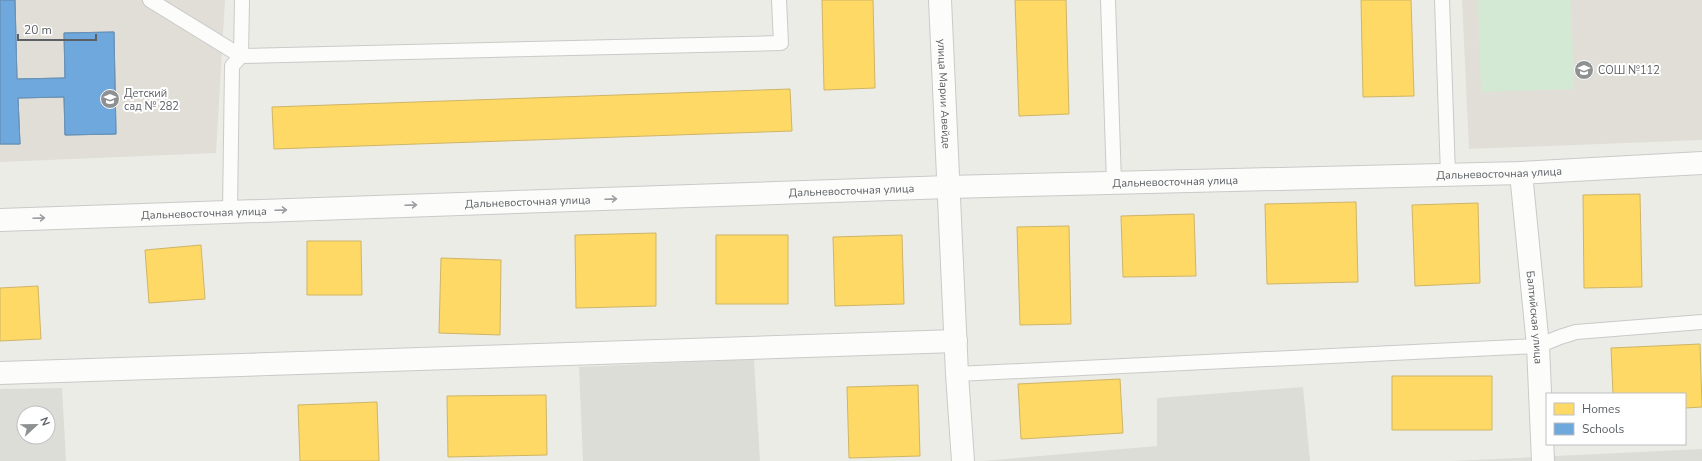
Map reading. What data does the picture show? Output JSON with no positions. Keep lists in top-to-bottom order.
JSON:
{
  "streets": {
    "street": ["улица Марии Авейде", "Дальневосточная улица", "Балтийская улица"]
  },
  "crossings": [
    ["улица Марии Авейде", "Дальневосточная улица"],
    ["Дальневосточная улица", "Балтийская улица"]
  ],
  "places": {
    "school or university": ["СОШ №112", "Детский сад № 282"]
  },
  "legend": ["Homes", "Schools"],
  "scale_bar": "20 m",
  "north": "right"
}
